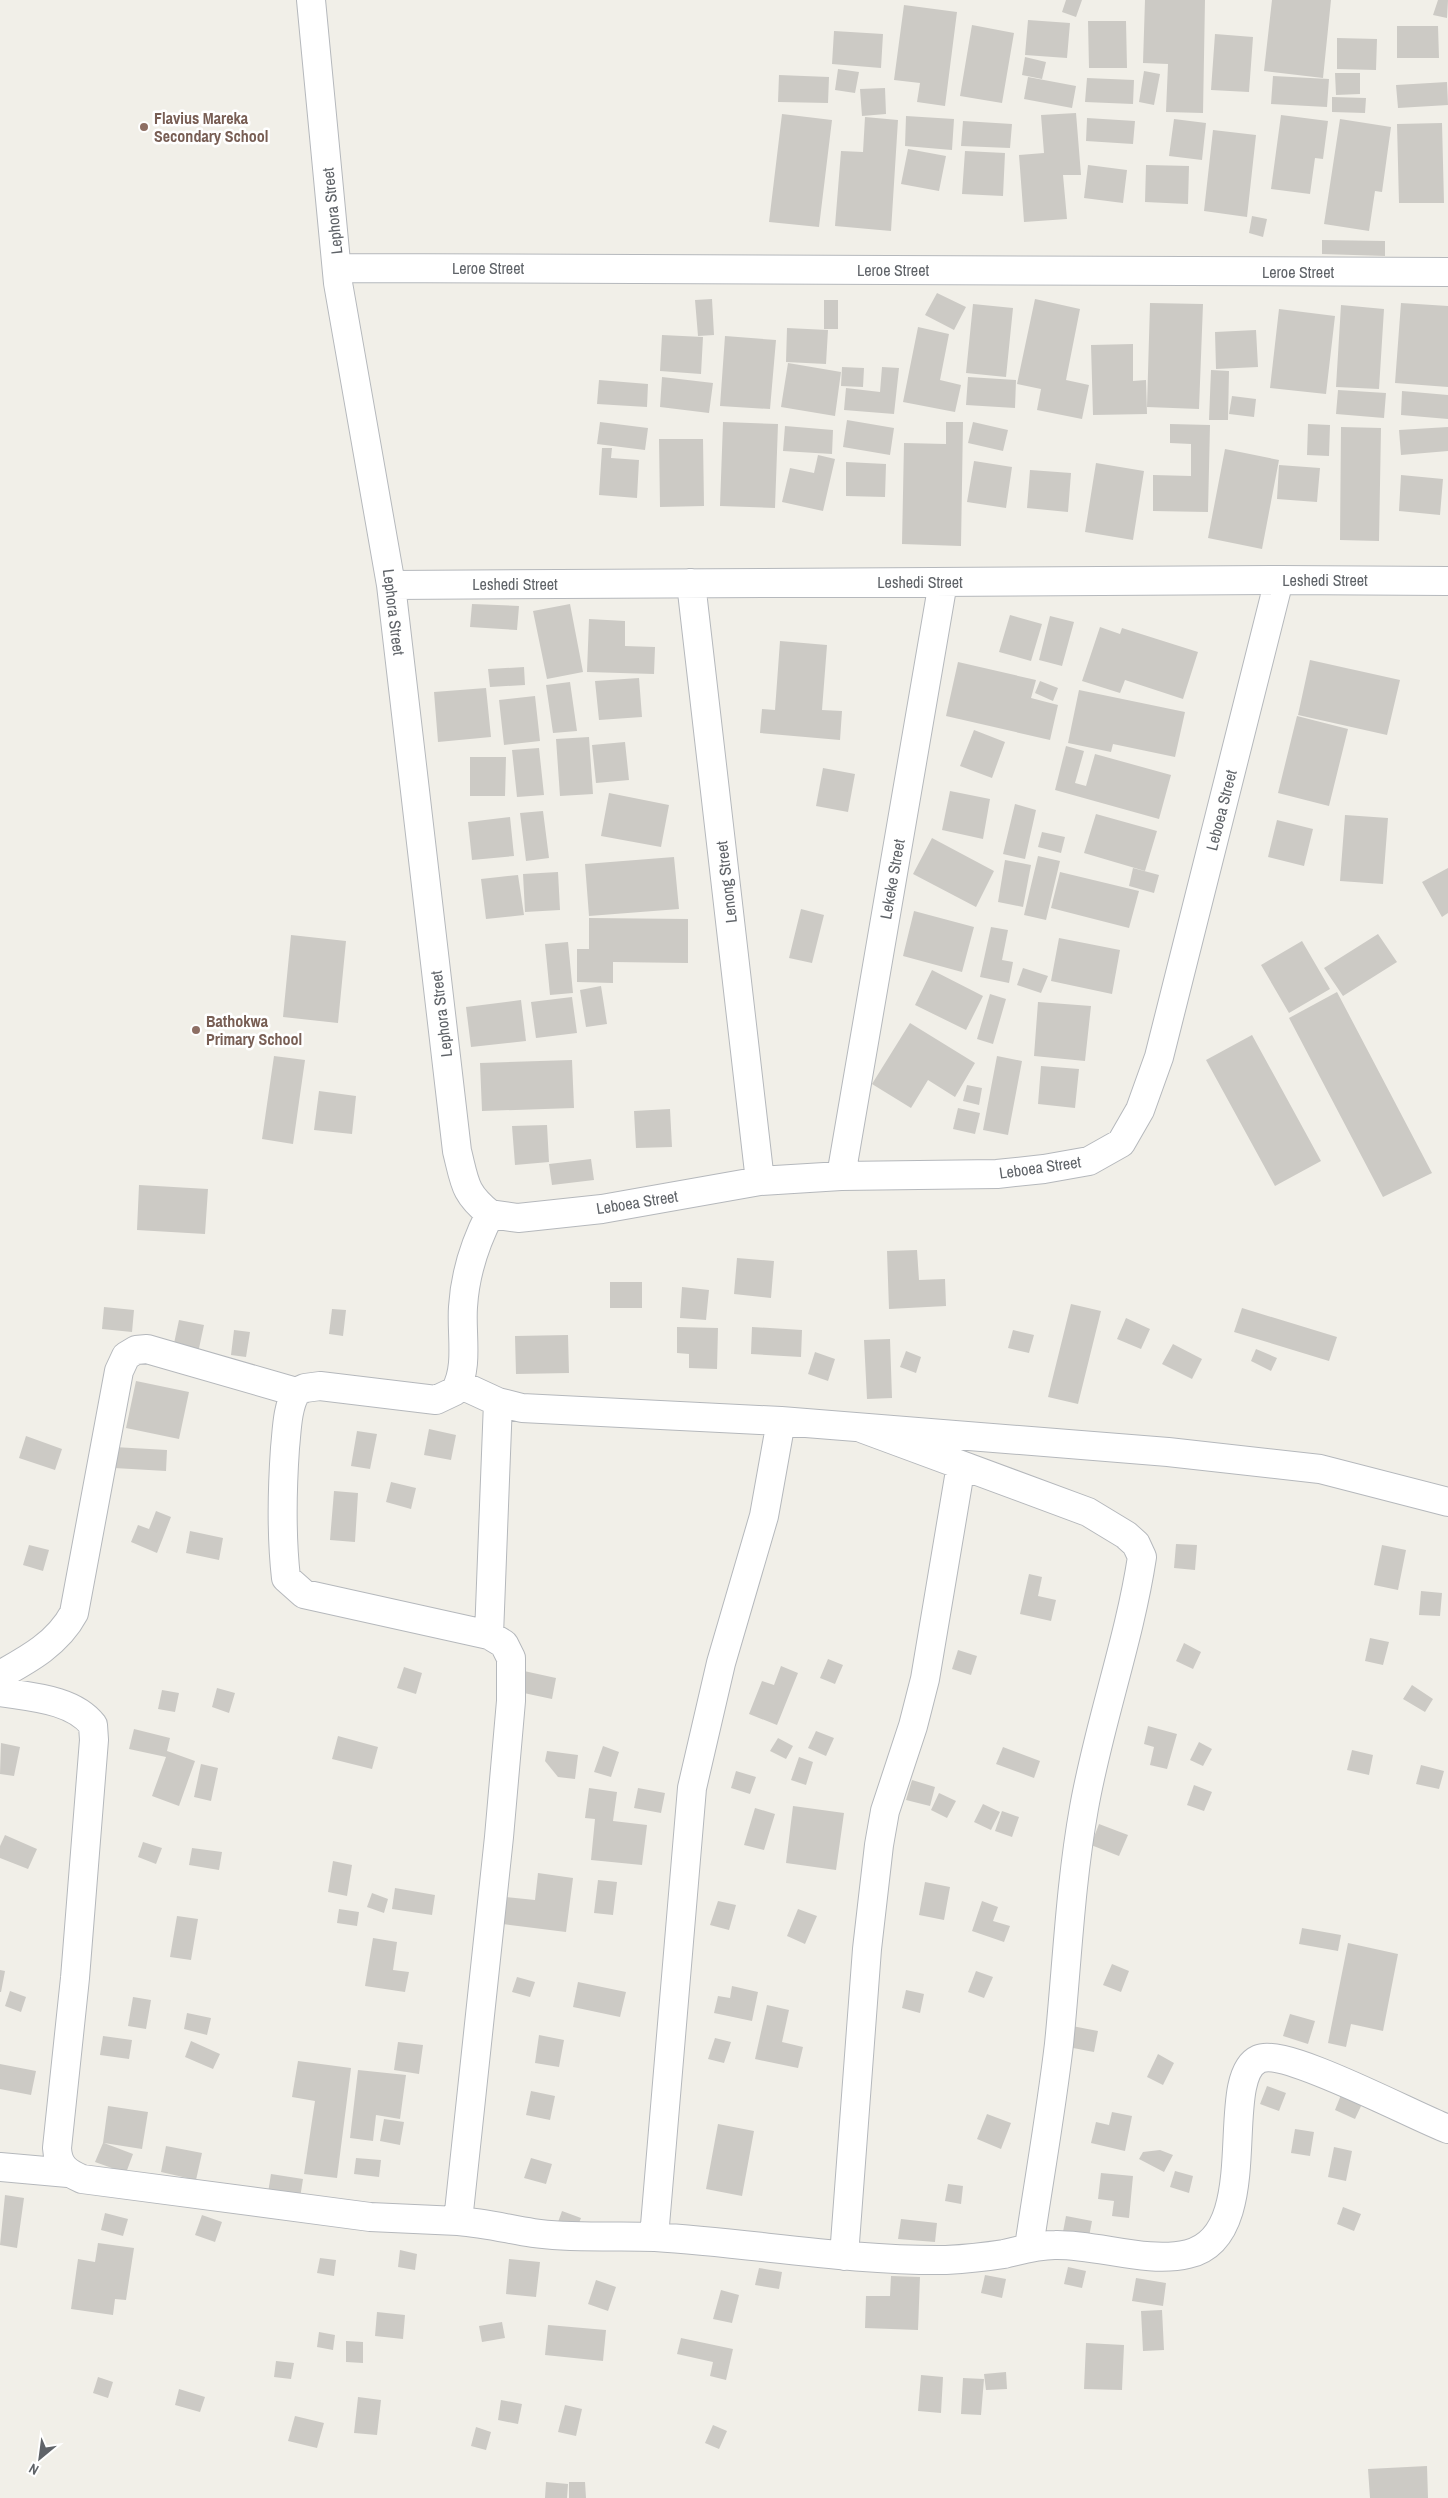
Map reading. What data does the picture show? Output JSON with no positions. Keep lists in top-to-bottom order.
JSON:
{
  "streets": {
    "street": [
      "Lephora Street",
      "Leroe Street",
      "Leshedi Street",
      "Leboea Street",
      "Lekeke Street",
      "Lenong Street"
    ]
  },
  "crossings": [
    ["Lephora Street", "Leroe Street"],
    ["Lephora Street", "Leshedi Street"],
    ["Lephora Street", "Leboea Street"],
    ["Leshedi Street", "Leboea Street"],
    ["Leshedi Street", "Lekeke Street"],
    ["Leshedi Street", "Lenong Street"],
    ["Leboea Street", "Lekeke Street"],
    ["Leboea Street", "Lenong Street"]
  ],
  "places": ["Flavius Mareka Secondary School", "Bathokwa Primary School"],
  "north": "bottom left"
}
